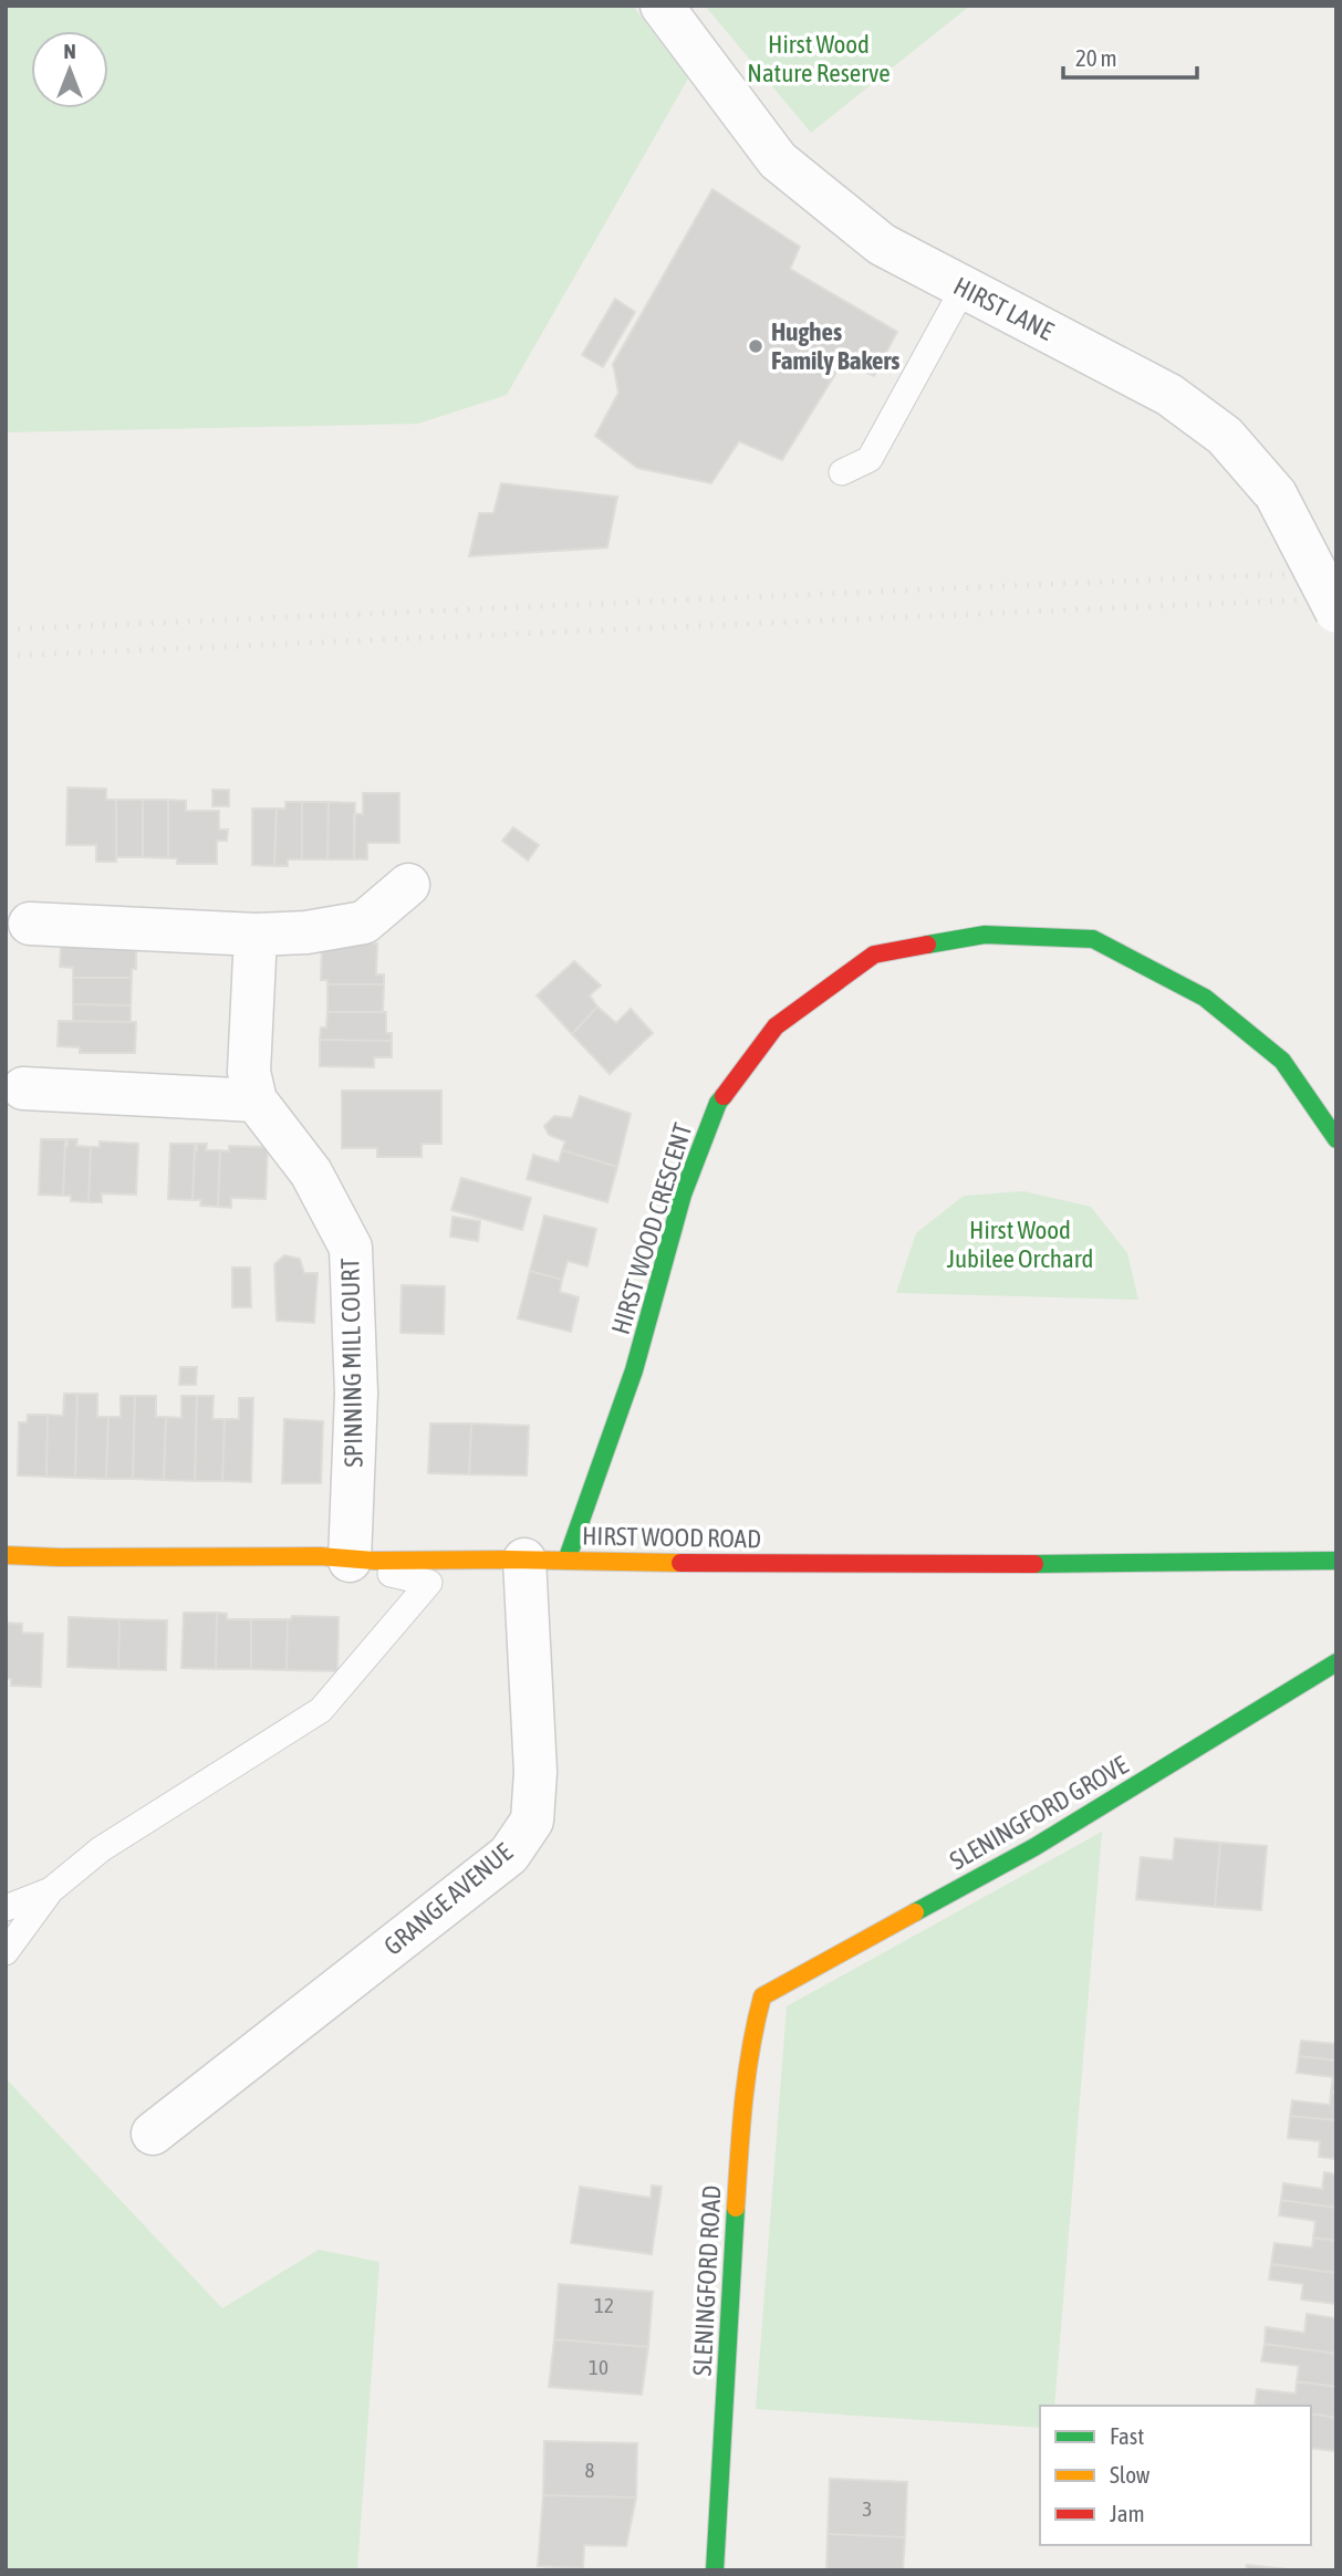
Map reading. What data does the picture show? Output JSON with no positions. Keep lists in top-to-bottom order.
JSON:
{
  "streets": {
    "street": [
      "HIRST LANE",
      "HIRST WOOD CRESCENT",
      "SPINNING MILL COURT",
      "HIRST WOOD ROAD",
      "SLENINGFORD GROVE",
      "GRANGE AVENUE",
      "SLENINGFORD ROAD"
    ]
  },
  "crossings": [
    ["HIRST WOOD CRESCENT", "HIRST WOOD ROAD"],
    ["SPINNING MILL COURT", "HIRST WOOD ROAD"],
    ["HIRST WOOD ROAD", "GRANGE AVENUE"],
    ["SLENINGFORD GROVE", "SLENINGFORD ROAD"]
  ],
  "parks": ["Hirst Wood Nature Reserve", "Hirst Wood Jubilee Orchard"],
  "places": ["Hughes Family Bakers"],
  "house_numbers": [
    "12",
    "10",
    "8",
    "3"
  ],
  "legend": ["Fast", "Slow", "Jam"],
  "scale_bar": "20 m",
  "north": "top"
}
